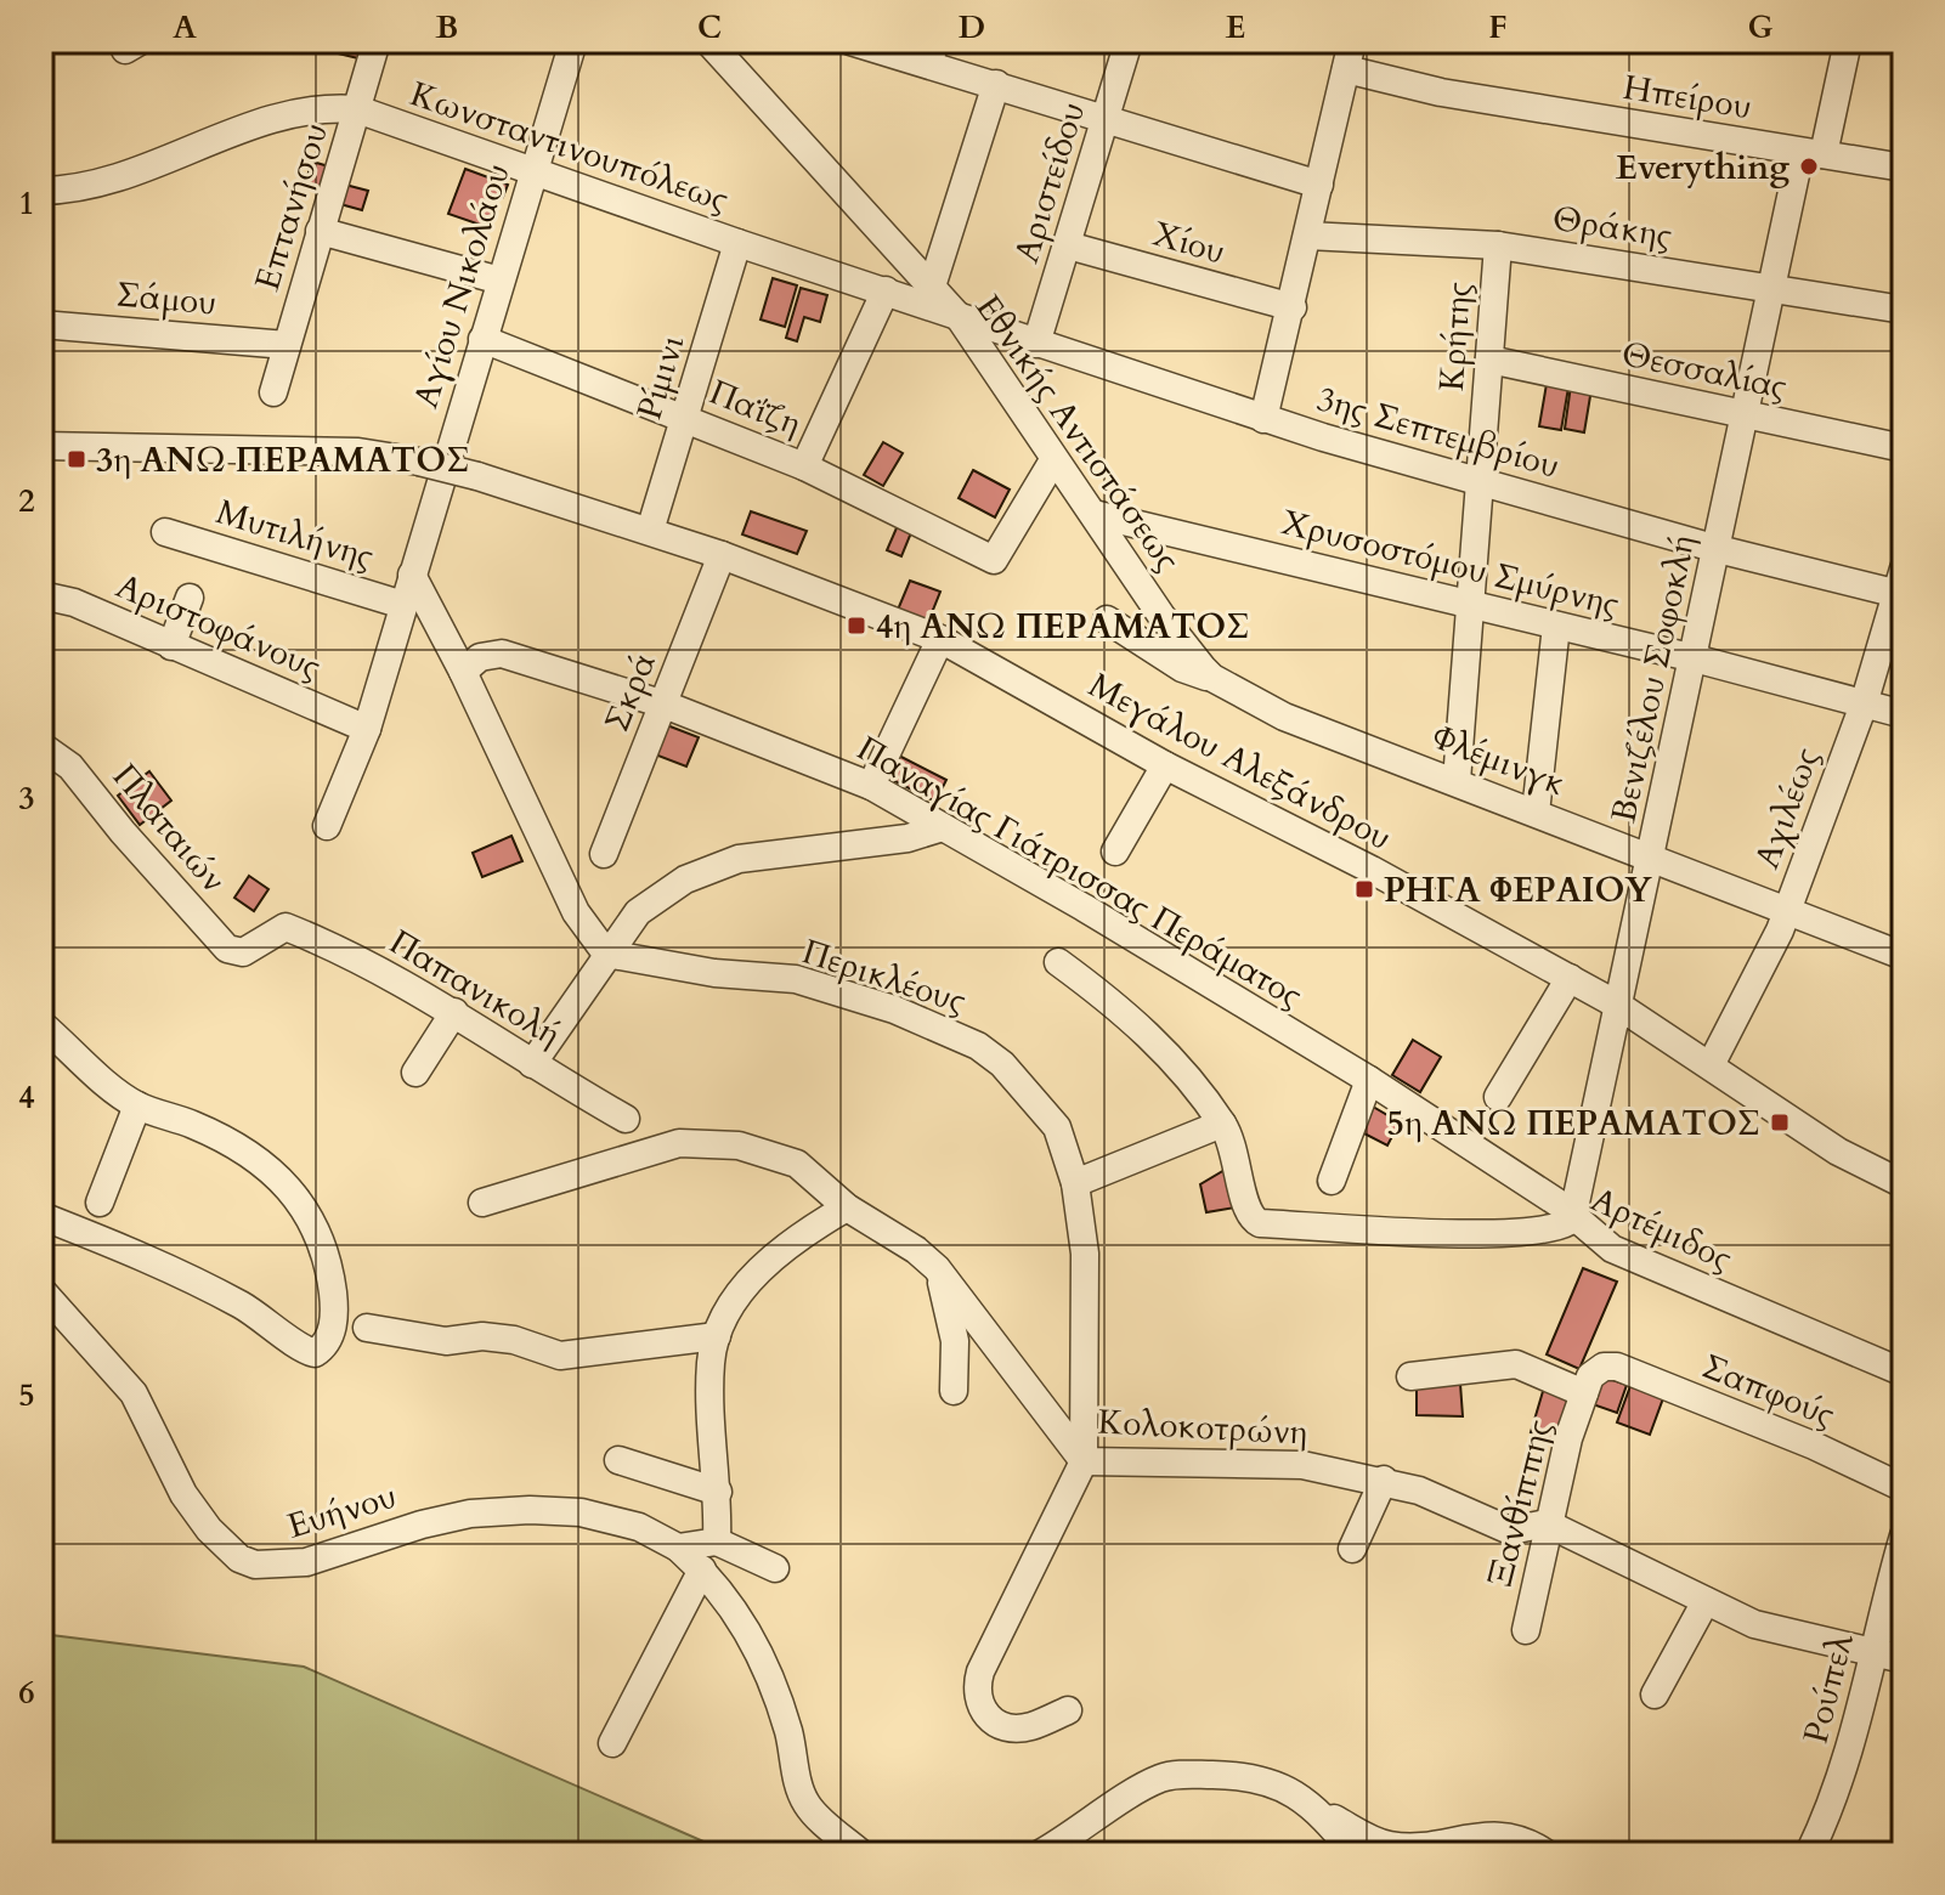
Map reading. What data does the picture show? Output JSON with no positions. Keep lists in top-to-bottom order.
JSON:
{
  "streets": {
    "street": [
      "Ηπείρου",
      "Κωνσταντινουπόλεως",
      "Αριστείδου",
      "Επτανήσου",
      "Θράκης",
      "Χίου",
      "Αγίου Νικολάου",
      "Σάμου",
      "Κρήτης",
      "Θεσσαλίας",
      "Ρίμινι",
      "Παΐζη",
      "3ης Σεπτεμβρίου",
      "Εθνικής Αντιστάσεως",
      "Μυτιλήνης",
      "Χρυσοστόμου Σμύρνης",
      "Αριστοφάνους",
      "Βενιζέλου Σοφοκλή",
      "Σκρά",
      "Φλέμινγκ",
      "Μεγάλου Αλεξάνδρου",
      "Αχιλέως",
      "Πλαταιών",
      "Παναγίας Γιάτρισσας Περάματος",
      "Περικλέους",
      "Παπανικολή",
      "Αρτέμιδος",
      "Σαπφούς",
      "Κολοκοτρώνη",
      "Ξανθίππης",
      "Ευήνου",
      "Ρούπελ"
    ]
  },
  "crossings": [
    ["Ηπείρου", "Βενιζέλου Σοφοκλή"],
    ["Κωνσταντινουπόλεως", "Επτανήσου"],
    ["Κωνσταντινουπόλεως", "Αγίου Νικολάου"],
    ["Κωνσταντινουπόλεως", "Ρίμινι"],
    ["Κωνσταντινουπόλεως", "3ης Σεπτεμβρίου"],
    ["Κωνσταντινουπόλεως", "Εθνικής Αντιστάσεως"],
    ["Αριστείδου", "Χίου"],
    ["Αριστείδου", "3ης Σεπτεμβρίου"],
    ["Επτανήσου", "Σάμου"],
    ["Θράκης", "Κρήτης"],
    ["Θράκης", "Βενιζέλου Σοφοκλή"],
    ["Αγίου Νικολάου", "Παΐζη"],
    ["Αγίου Νικολάου", "Μυτιλήνης"],
    ["Αγίου Νικολάου", "Αριστοφάνους"],
    ["Κρήτης", "Θεσσαλίας"],
    ["Κρήτης", "3ης Σεπτεμβρίου"],
    ["Κρήτης", "Χρυσοστόμου Σμύρνης"],
    ["Κρήτης", "Φλέμινγκ"],
    ["Θεσσαλίας", "Βενιζέλου Σοφοκλή"],
    ["Ρίμινι", "Παΐζη"],
    ["Ρίμινι", "Μεγάλου Αλεξάνδρου"],
    ["Παΐζη", "Εθνικής Αντιστάσεως"],
    ["3ης Σεπτεμβρίου", "Εθνικής Αντιστάσεως"],
    ["3ης Σεπτεμβρίου", "Βενιζέλου Σοφοκλή"],
    ["3ης Σεπτεμβρίου", "Αχιλέως"],
    ["Εθνικής Αντιστάσεως", "Χρυσοστόμου Σμύρνης"],
    ["Εθνικής Αντιστάσεως", "Φλέμινγκ"],
    ["Χρυσοστόμου Σμύρνης", "Βενιζέλου Σοφοκλή"],
    ["Χρυσοστόμου Σμύρνης", "Αχιλέως"],
    ["Βενιζέλου Σοφοκλή", "Φλέμινγκ"],
    ["Βενιζέλου Σοφοκλή", "Μεγάλου Αλεξάνδρου"],
    ["Βενιζέλου Σοφοκλή", "Παναγίας Γιάτρισσας Περάματος"],
    ["Βενιζέλου Σοφοκλή", "Αρτέμιδος"],
    ["Σκρά", "Μεγάλου Αλεξάνδρου"],
    ["Σκρά", "Παναγίας Γιάτρισσας Περάματος"],
    ["Φλέμινγκ", "Αχιλέως"],
    ["Μεγάλου Αλεξάνδρου", "Αχιλέως"],
    ["Πλαταιών", "Παπανικολή"],
    ["Παναγίας Γιάτρισσας Περάματος", "Αρτέμιδος"],
    ["Περικλέους", "Κολοκοτρώνη"],
    ["Σαπφούς", "Ξανθίππης"],
    ["Κολοκοτρώνη", "Ξανθίππης"],
    ["Κολοκοτρώνη", "Ρούπελ"]
  ],
  "places": {
    "other": ["Everything"],
    "transit": [
      "3η ΑΝΩ ΠΕΡΑΜΑΤΟΣ",
      "4η ΑΝΩ ΠΕΡΑΜΑΤΟΣ",
      "ΡΗΓΑ ΦΕΡΑΙΟΥ",
      "5η ΑΝΩ ΠΕΡΑΜΑΤΟΣ"
    ]
  },
  "grid": {
    "columns": [
      "A",
      "B",
      "C",
      "D",
      "E",
      "F",
      "G"
    ],
    "rows": [
      "1",
      "2",
      "3",
      "4",
      "5",
      "6"
    ]
  }
}
